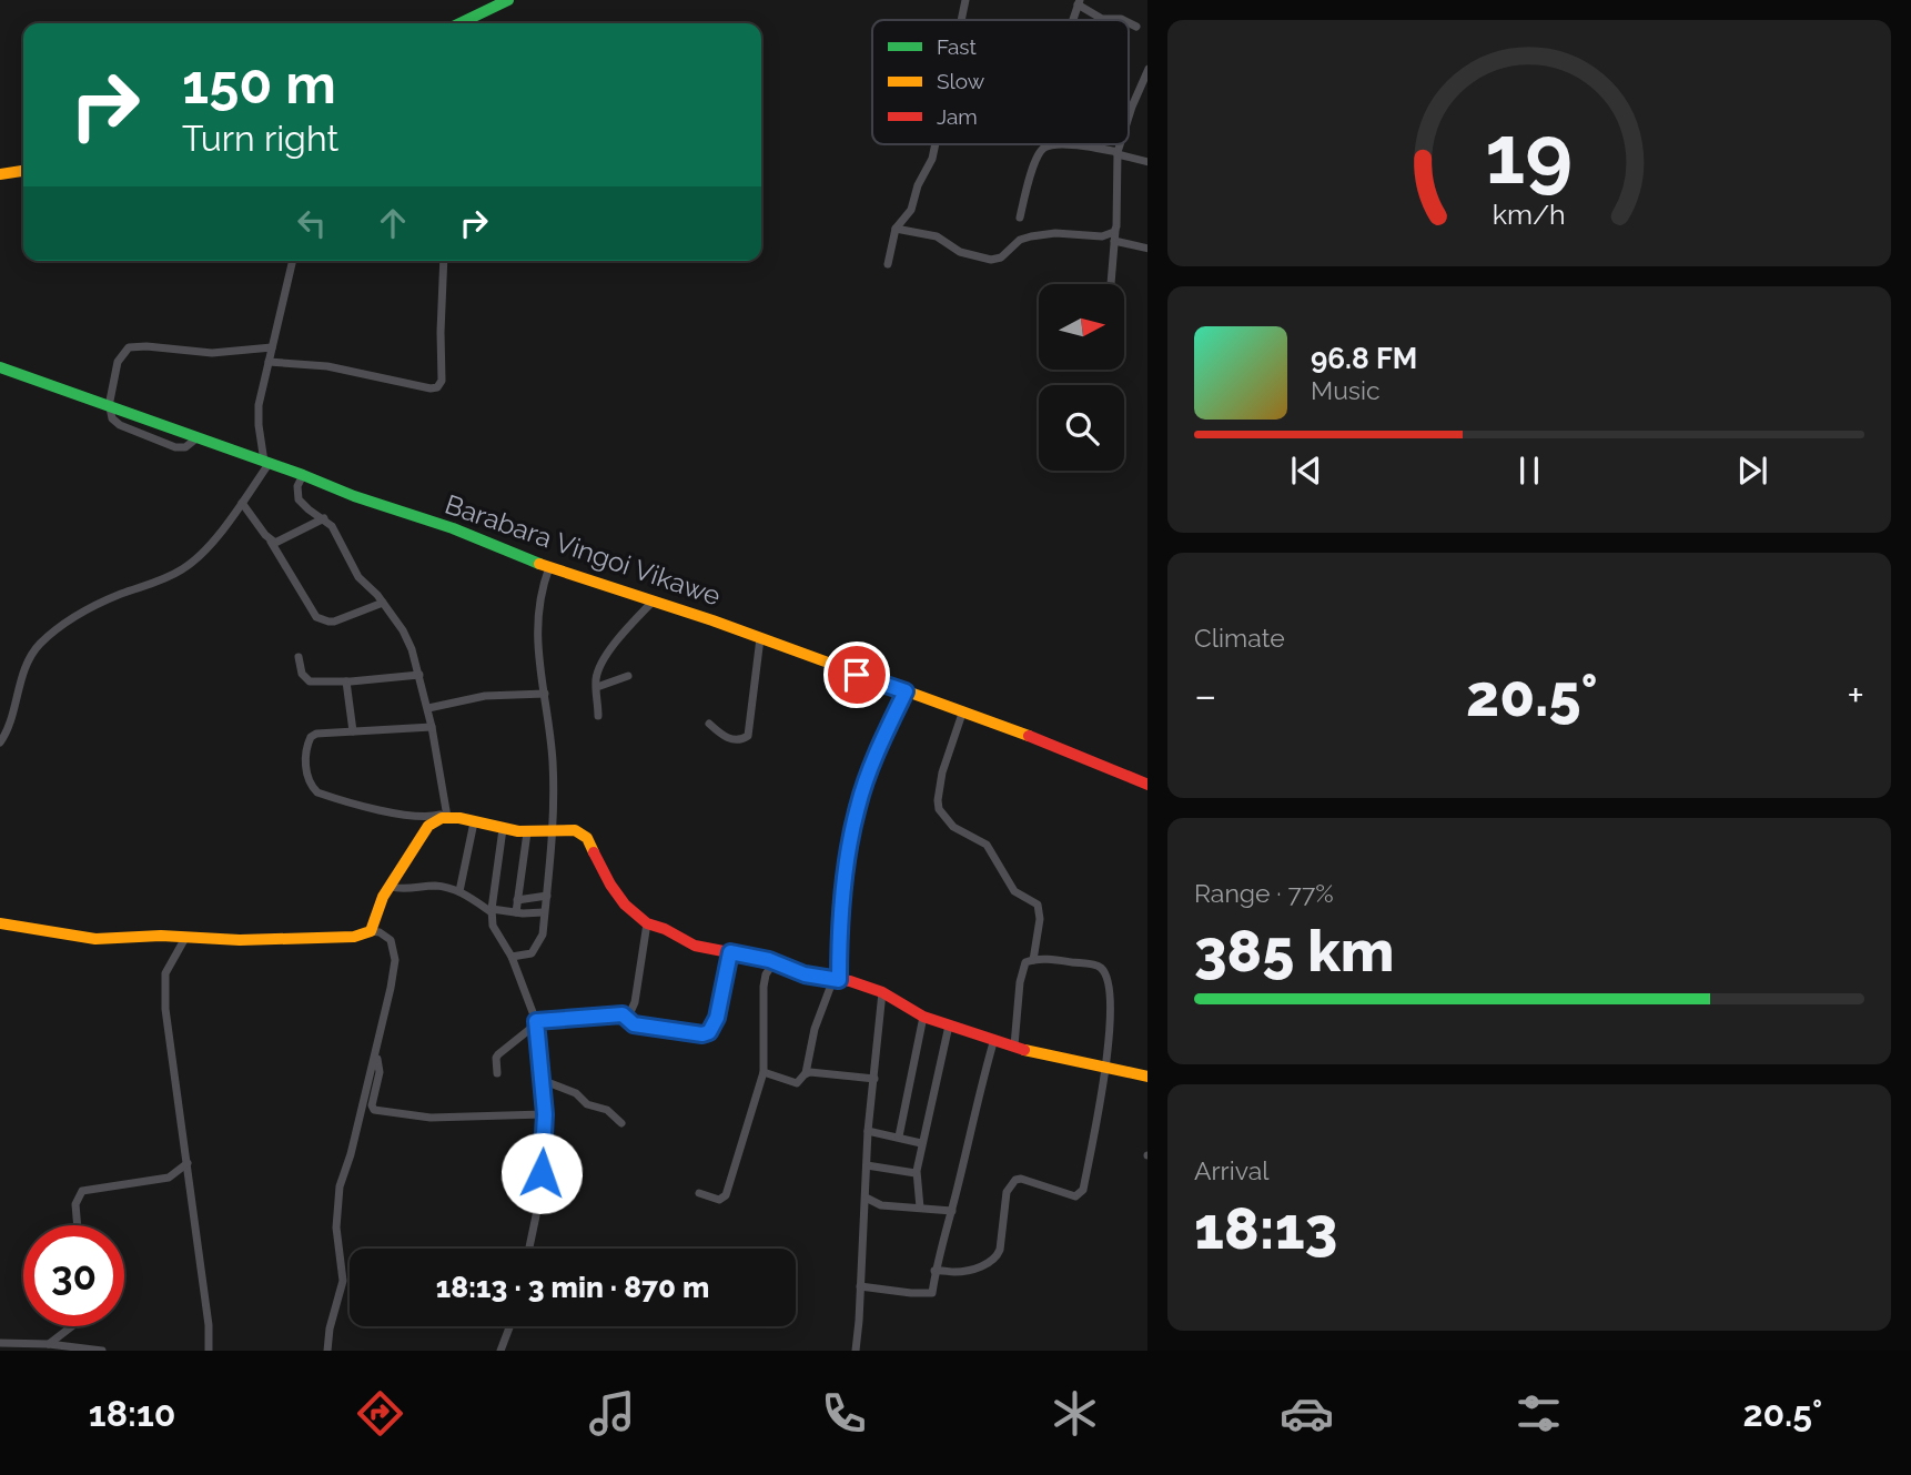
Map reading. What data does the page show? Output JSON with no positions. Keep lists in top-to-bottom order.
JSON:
{
  "streets": {
    "street": ["Barabara Vingoi Vikawe"]
  },
  "legend": ["Fast", "Slow", "Jam"],
  "north": "right",
  "page": {
    "turn": ["150 m", "Turn right"],
    "song": ["96.8 FM", "Music"],
    "tile": [
      "Climate",
      ["Range · 77%", "385 km"],
      ["Arrival", "18:13"]
    ],
    "heat": ["−", "20.5°", "+"],
    "limit": "30",
    "trip": "18:13 · 3 min · 870 m",
    "tabs": ["18:10", "20.5°"],
    "gauge": ["19", "km/h"]
  }
}
